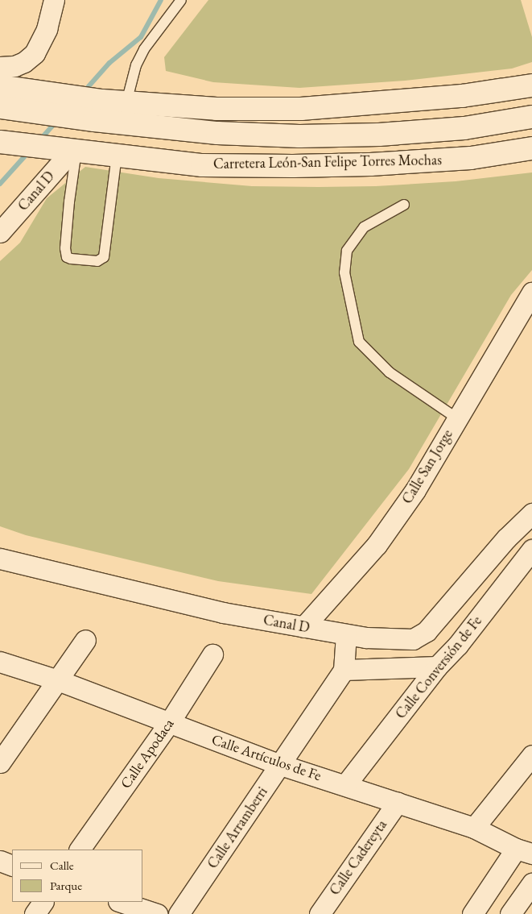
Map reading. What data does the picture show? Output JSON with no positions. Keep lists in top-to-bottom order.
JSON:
{
  "streets": {
    "main road": ["Carretera León-San Felipe Torres Mochas"],
    "street": [
      "Canal D",
      "Calle San Jorge",
      "Calle Conversión de Fe",
      "Calle Apodaca",
      "Calle Artículos de Fe",
      "Calle Arramberri",
      "Calle Cadereyta"
    ]
  },
  "crossings": [
    ["Carretera León-San Felipe Torres Mochas", "Canal D"],
    ["Canal D", "Calle San Jorge"],
    ["Canal D", "Calle Arramberri"],
    ["Calle Conversión de Fe", "Calle Artículos de Fe"],
    ["Calle Apodaca", "Calle Artículos de Fe"],
    ["Calle Artículos de Fe", "Calle Arramberri"],
    ["Calle Artículos de Fe", "Calle Cadereyta"]
  ],
  "legend": ["Calle", "Parque"]
}
